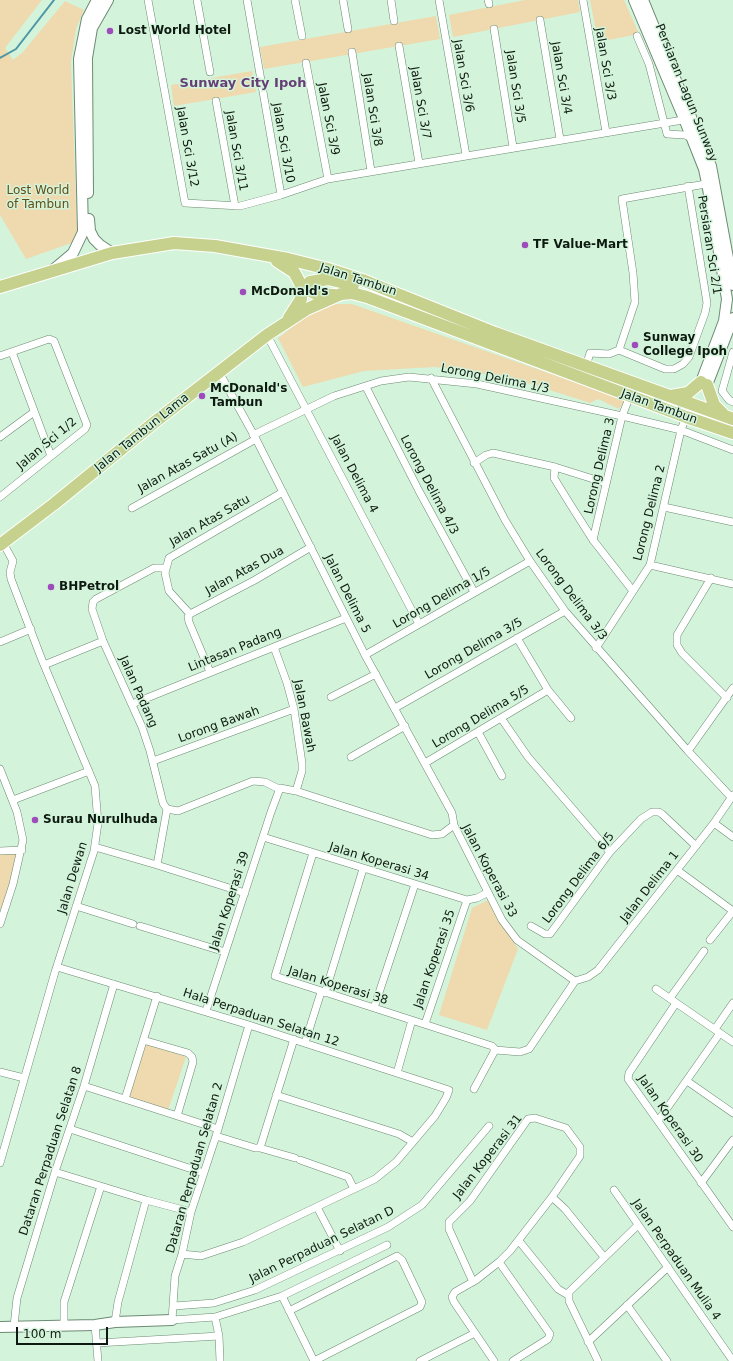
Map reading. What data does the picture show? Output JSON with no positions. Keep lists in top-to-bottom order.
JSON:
{
  "streets": {
    "main road": ["Persiaran Lagun Sunway", "Jalan Tambun", "Jalan Tambun Lama"],
    "street": [
      "Jalan Sci 3/3",
      "Jalan Sci 3/6",
      "Jalan Sci 3/4",
      "Jalan Sci 3/5",
      "Jalan Sci 3/7",
      "Jalan Sci 3/8",
      "Jalan Sci 3/9",
      "Jalan Sci 3/10",
      "Jalan Sci 3/12",
      "Jalan Sci 3/11",
      "Persiaran Sci 2/1",
      "Lorong Delima 1/3",
      "Jalan Sci 1/2",
      "Jalan Atas Satu (A)",
      "Lorong Delima 3",
      "Jalan Delima 4",
      "Lorong Delima 4/3",
      "Lorong Delima 2",
      "Jalan Atas Satu",
      "Jalan Atas Dua",
      "Jalan Delima 5",
      "Lorong Delima 3/3",
      "Lorong Delima 1/5",
      "Lorong Delima 3/5",
      "Lintasan Padang",
      "Jalan Padang",
      "Jalan Bawah",
      "Lorong Delima 5/5",
      "Lorong Bawah",
      "Jalan Koperasi 34",
      "Jalan Koperasi 33",
      "Jalan Dewan",
      "Lorong Delima 6/5",
      "Jalan Delima 1",
      "Jalan Koperasi 39",
      "Jalan Koperasi 35",
      "Jalan Koperasi 38",
      "Hala Perpaduan Selatan 12",
      "Jalan Koperasi 30",
      "Dataran Perpaduan Selatan 8",
      "Jalan Koperasi 31",
      "Dataran Perpaduan Selatan 2",
      "Jalan Perpaduan Selatan D",
      "Jalan Perpaduan Mulia 4"
    ]
  },
  "crossings": [
    ["Jalan Sci 3/12", "Jalan Sci 3/11"],
    ["Jalan Tambun", "Jalan Tambun Lama"],
    ["Jalan Tambun", "Lorong Delima 3"],
    ["Jalan Tambun", "Lorong Delima 2"],
    ["Lorong Delima 1/3", "Jalan Atas Satu (A)"],
    ["Lorong Delima 1/3", "Lorong Delima 3"],
    ["Lorong Delima 1/3", "Jalan Delima 4"],
    ["Lorong Delima 1/3", "Lorong Delima 4/3"],
    ["Lorong Delima 1/3", "Lorong Delima 2"],
    ["Lorong Delima 1/3", "Jalan Delima 5"],
    ["Lorong Delima 1/3", "Lorong Delima 3/3"],
    ["Jalan Tambun Lama", "Jalan Delima 4"],
    ["Jalan Tambun Lama", "Jalan Delima 5"],
    ["Jalan Tambun Lama", "Jalan Dewan"],
    ["Jalan Atas Satu (A)", "Jalan Delima 5"],
    ["Jalan Delima 4", "Lorong Delima 1/5"],
    ["Lorong Delima 4/3", "Lorong Delima 1/5"],
    ["Lorong Delima 2", "Lorong Delima 3/3"],
    ["Jalan Atas Satu", "Jalan Delima 5"],
    ["Jalan Atas Satu", "Jalan Padang"],
    ["Jalan Atas Dua", "Jalan Delima 5"],
    ["Jalan Delima 5", "Lorong Delima 1/5"],
    ["Jalan Delima 5", "Lorong Delima 3/5"],
    ["Jalan Delima 5", "Lintasan Padang"],
    ["Jalan Delima 5", "Lorong Delima 5/5"],
    ["Jalan Delima 5", "Jalan Koperasi 33"],
    ["Lorong Delima 3/3", "Lorong Delima 1/5"],
    ["Lorong Delima 3/3", "Lorong Delima 3/5"],
    ["Lorong Delima 3/3", "Jalan Delima 1"],
    ["Lintasan Padang", "Jalan Padang"],
    ["Lintasan Padang", "Jalan Bawah"],
    ["Jalan Padang", "Lorong Bawah"],
    ["Jalan Padang", "Jalan Koperasi 33"],
    ["Jalan Bawah", "Lorong Bawah"],
    ["Jalan Bawah", "Jalan Koperasi 33"],
    ["Jalan Koperasi 34", "Jalan Koperasi 39"],
    ["Jalan Koperasi 34", "Jalan Koperasi 35"],
    ["Jalan Koperasi 34", "Jalan Koperasi 38"],
    ["Jalan Koperasi 33", "Jalan Delima 1"],
    ["Jalan Koperasi 33", "Jalan Koperasi 39"],
    ["Jalan Dewan", "Hala Perpaduan Selatan 12"],
    ["Lorong Delima 6/5", "Jalan Delima 1"],
    ["Jalan Koperasi 39", "Hala Perpaduan Selatan 12"],
    ["Jalan Koperasi 35", "Jalan Koperasi 38"],
    ["Hala Perpaduan Selatan 12", "Dataran Perpaduan Selatan 8"],
    ["Hala Perpaduan Selatan 12", "Dataran Perpaduan Selatan 2"],
    ["Dataran Perpaduan Selatan 2", "Jalan Perpaduan Selatan D"]
  ],
  "districts": ["Sunway City Ipoh"],
  "parks": ["Lost World of Tambun"],
  "places": [
    "Lost World Hotel",
    "TF Value-Mart",
    "McDonald's",
    "Sunway College Ipoh",
    "McDonald's Tambun",
    "BHPetrol",
    "Surau Nurulhuda"
  ],
  "scale_bar": "100 m"
}
